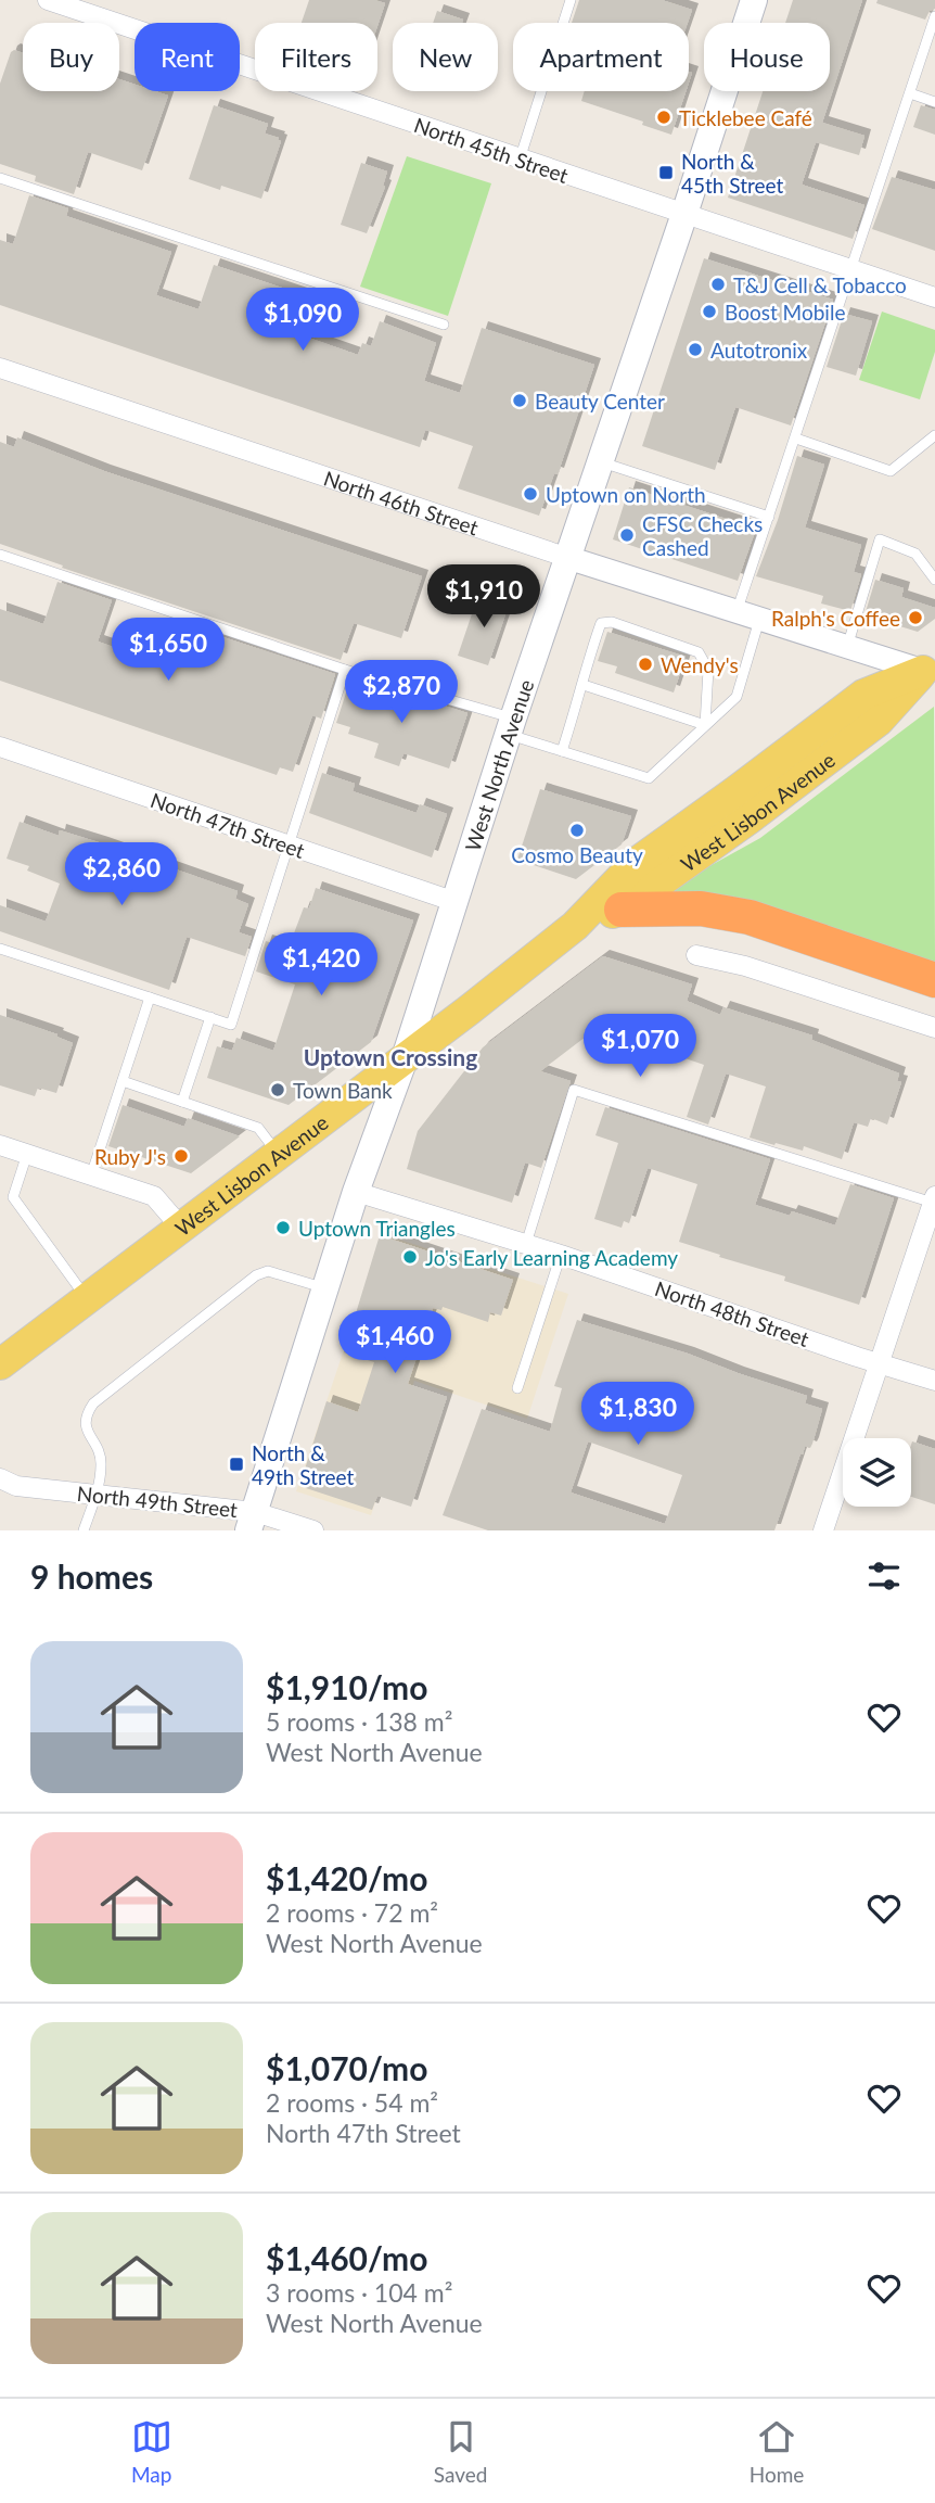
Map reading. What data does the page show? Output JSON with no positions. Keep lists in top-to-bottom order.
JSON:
{
  "streets": {
    "main road": ["West North Avenue", "West Lisbon Avenue"],
    "street": [
      "North 45th Street",
      "North 46th Street",
      "North 47th Street",
      "North 48th Street",
      "North 49th Street"
    ]
  },
  "crossings": [
    ["North 45th Street", "West North Avenue"],
    ["North 46th Street", "West North Avenue"],
    ["North 46th Street", "West Lisbon Avenue"],
    ["West North Avenue", "West Lisbon Avenue"],
    ["West North Avenue", "North 47th Street"],
    ["West North Avenue", "North 48th Street"],
    ["West North Avenue", "North 49th Street"]
  ],
  "districts": ["Uptown Crossing"],
  "places": {
    "other": [
      "Ticklebee Café",
      "T&J Cell & Tobacco",
      "Boost Mobile",
      "Autotronix",
      "Beauty Center",
      "Uptown on North",
      "CFSC Checks Cashed",
      "Ralph's Coffee",
      "Wendy's",
      "Cosmo Beauty",
      "Town Bank",
      "Ruby J's",
      "Uptown Triangles",
      "Jo's Early Learning Academy"
    ],
    "transit": ["North & 45th Street", "North & 49th Street"]
  },
  "page": {
    "chip": [
      "Buy",
      "Rent",
      "Filters",
      "New",
      "Apartment",
      "House"
    ],
    "price": [
      "$1,090",
      "$1,910",
      "$1,650",
      "$2,870",
      "$2,860",
      "$1,420",
      "$1,070",
      "$1,460",
      "$1,830"
    ],
    "heading": "9 homes",
    "list": [
      {
        "name": "$1,910/mo",
        "note": "5 rooms · 138 m² · West North Avenue"
      },
      {
        "name": "$1,420/mo",
        "note": "2 rooms · 72 m² · West North Avenue"
      },
      {
        "name": "$1,070/mo",
        "note": "2 rooms · 54 m² · North 47th Street"
      },
      {
        "name": "$1,460/mo",
        "note": "3 rooms · 104 m² · West North Avenue"
      }
    ],
    "tabs": ["Map", "Saved", "Home"]
  }
}
